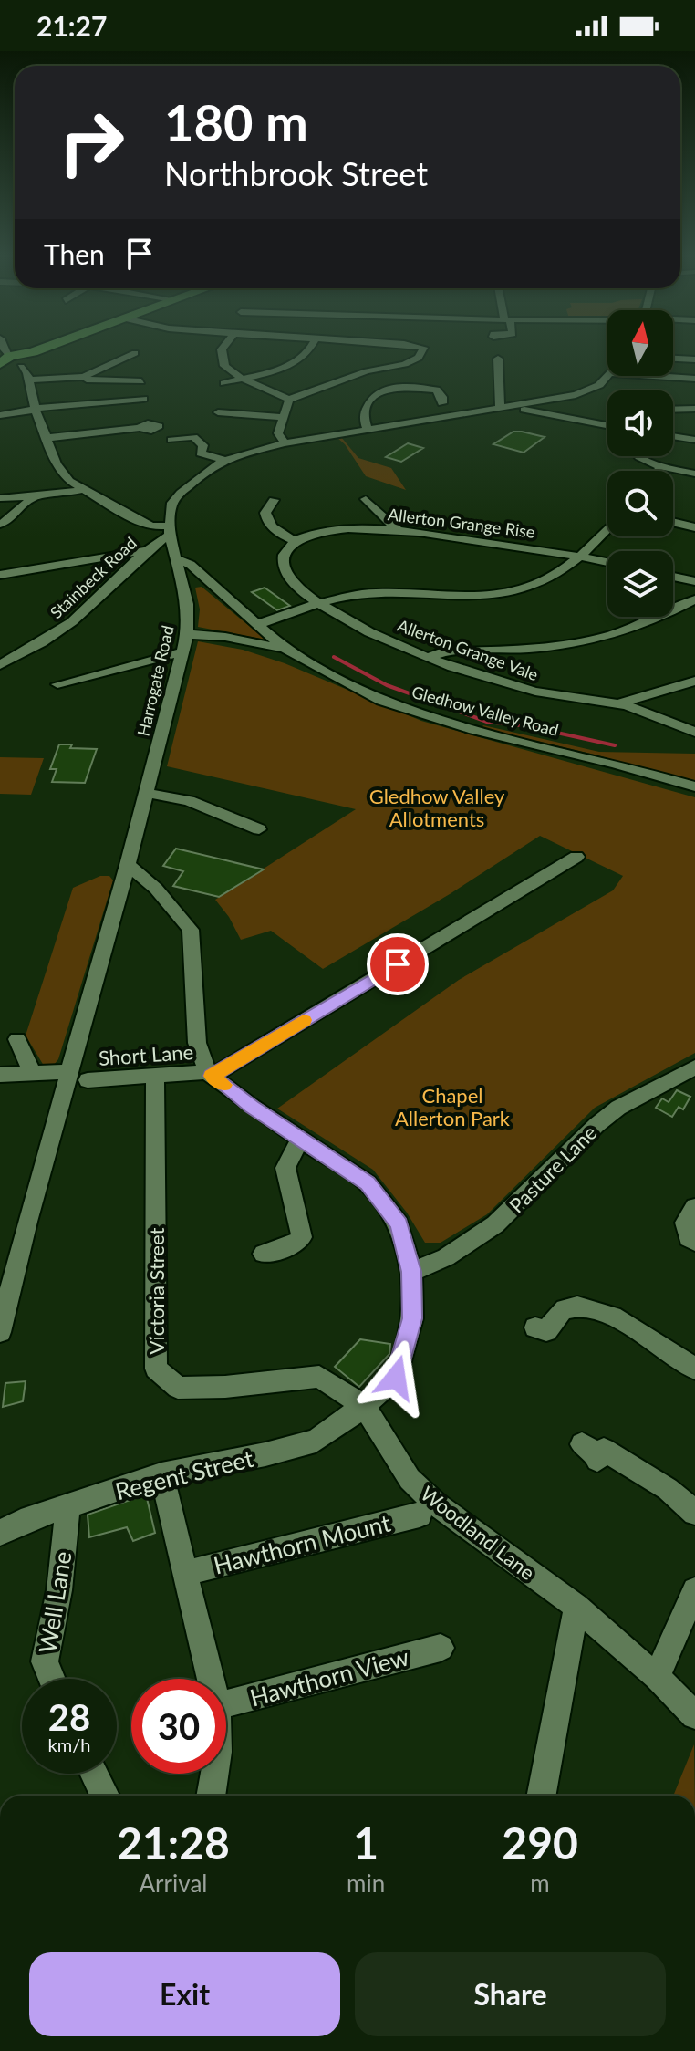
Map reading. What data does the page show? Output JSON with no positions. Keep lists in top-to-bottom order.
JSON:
{
  "streets": {
    "street": [
      "Allerton Grange Rise",
      "Stainbeck Road",
      "Allerton Grange Vale",
      "Harrogate Road",
      "Gledhow Valley Road",
      "Short Lane",
      "Pasture Lane",
      "Victoria Street",
      "Regent Street",
      "Woodland Lane",
      "Hawthorn Mount",
      "Well Lane",
      "Hawthorn View"
    ]
  },
  "crossings": [
    ["Stainbeck Road", "Harrogate Road"],
    ["Harrogate Road", "Gledhow Valley Road"],
    ["Harrogate Road", "Short Lane"],
    ["Short Lane", "Victoria Street"],
    ["Victoria Street", "Regent Street"],
    ["Victoria Street", "Woodland Lane"],
    ["Regent Street", "Woodland Lane"],
    ["Regent Street", "Well Lane"]
  ],
  "parks": ["Gledhow Valley Allotments", "Chapel Allerton Park"],
  "north": "top",
  "page": {
    "status": "21:27",
    "turn": ["180 m", "Northbrook Street"],
    "then": "Then",
    "speed": "28 km/h",
    "limit": "30",
    "eta": [
      "21:28",
      "Arrival",
      "1",
      "min",
      "290",
      "m"
    ],
    "buttons": ["Exit", "Share"]
  }
}
